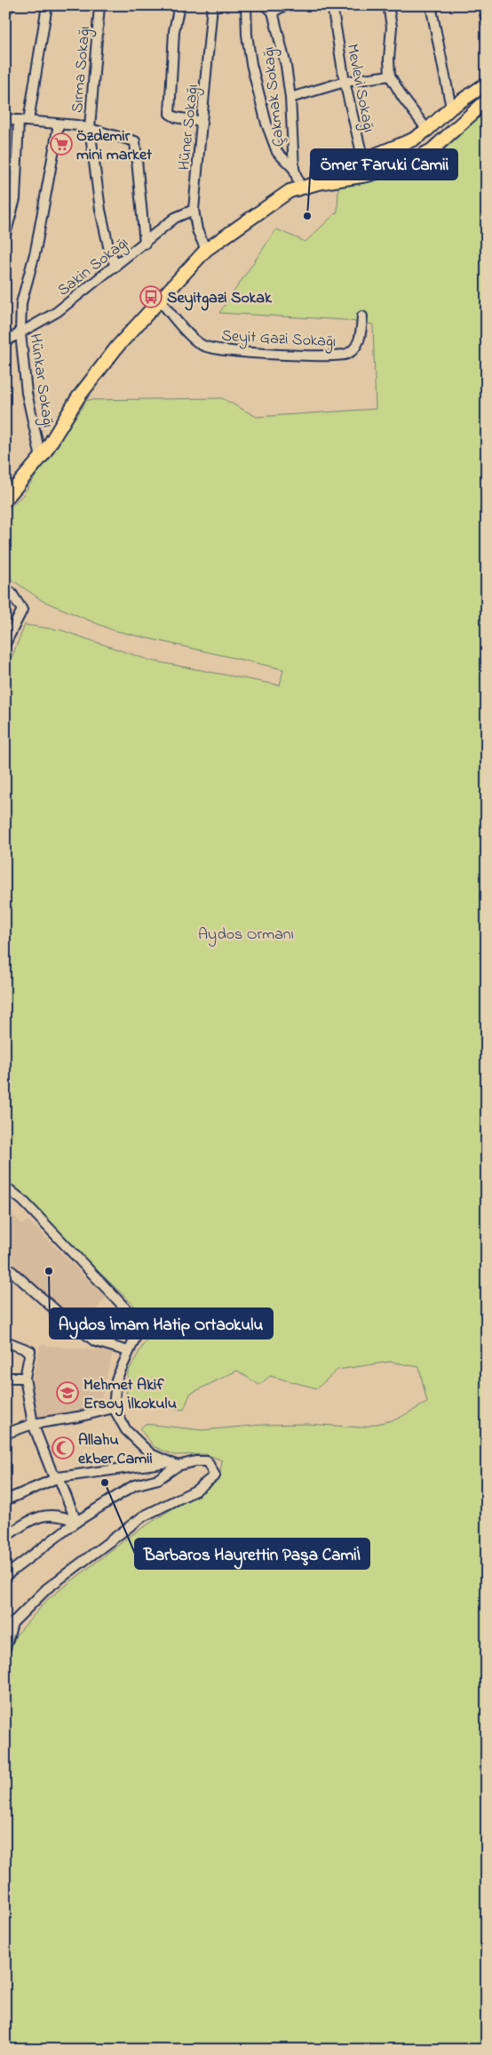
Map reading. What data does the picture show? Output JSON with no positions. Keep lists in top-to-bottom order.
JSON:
{
  "streets": {
    "street": [
      "Sırma Sokağı",
      "Mevlevi Sokağı",
      "Çakmak Sokağı",
      "Hüner Sokağı",
      "Sakin Sokağı",
      "Seyit Gazi Sokağı",
      "Hünkar Sokağı"
    ]
  },
  "crossings": [
    ["Sırma Sokağı", "Sakin Sokağı"],
    ["Hüner Sokağı", "Sakin Sokağı"],
    ["Sakin Sokağı", "Hünkar Sokağı"]
  ],
  "parks": ["Aydos Ormanı"],
  "places": {
    "supermarket": ["Özdemir mini market"],
    "other": ["Ömer Faruki Camii", "Aydos İmam Hatip Ortaokulu", "Barbaros Hayrettin Paşa Camiİ"],
    "bus stop": ["Seyitgazi Sokak"],
    "school or university": ["Mehmet Akif Ersoy İlkokulu"],
    "mosque": ["Allahu ekber Camii"]
  }
}
